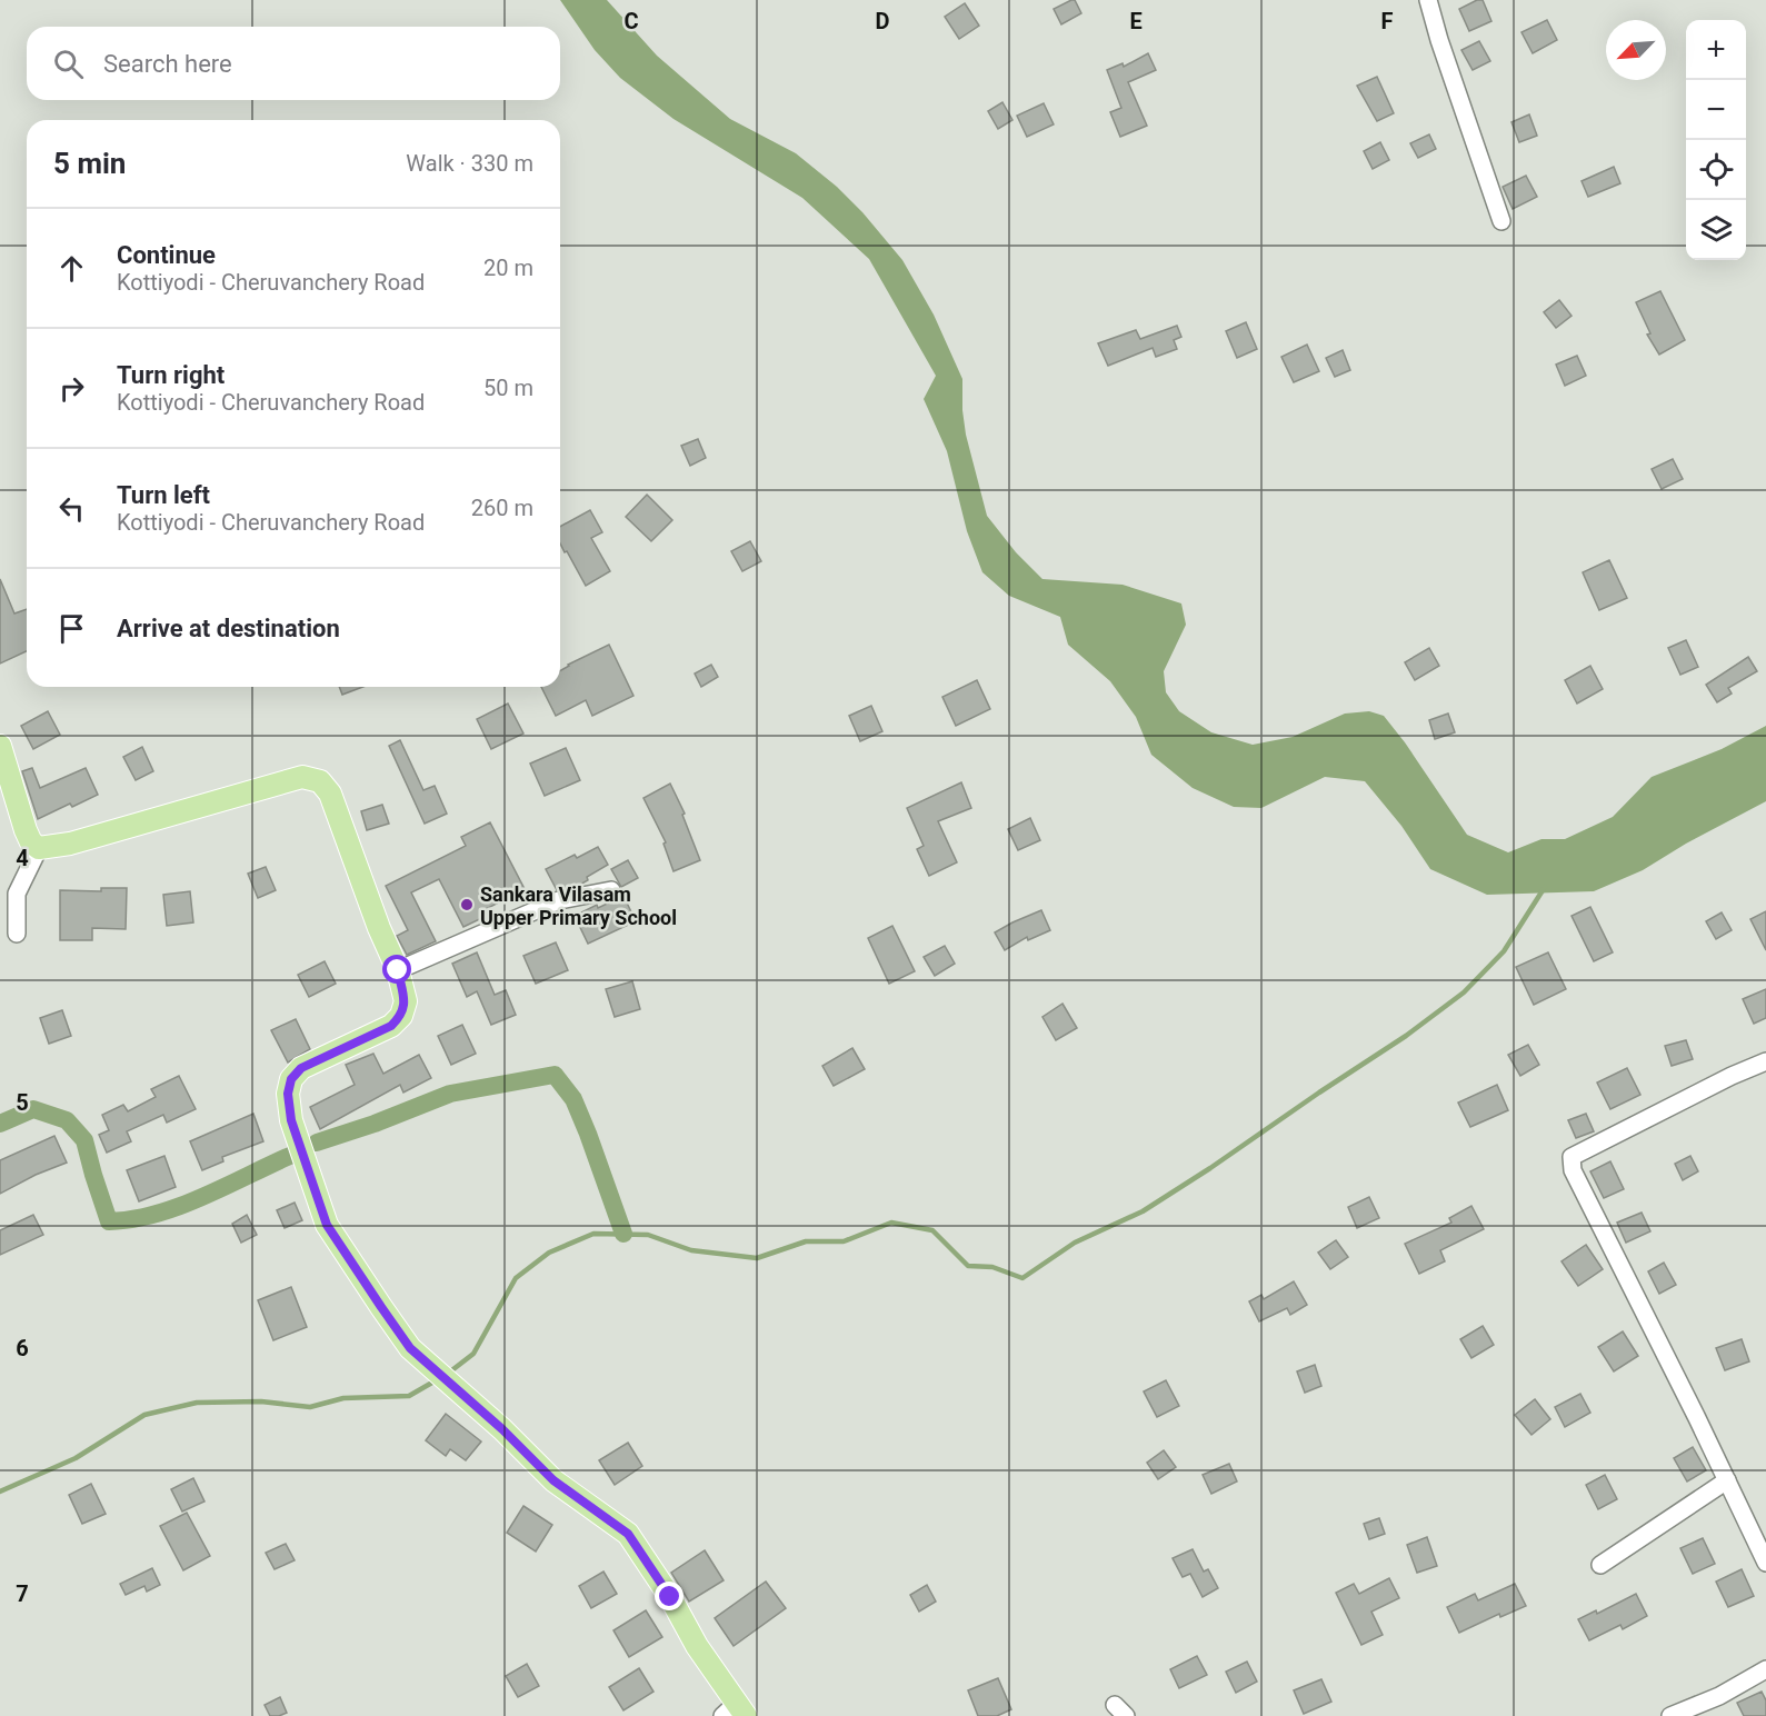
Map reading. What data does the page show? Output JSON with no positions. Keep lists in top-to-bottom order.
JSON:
{
  "places": ["Sankara Vilasam Upper Primary School"],
  "north": "bottom left",
  "page": {
    "map_buttons": ["+", "−"],
    "search": "Search here",
    "heading": ["5 min", "Walk · 330 m"],
    "list": [
      ["Continue", "Kottiyodi - Cheruvanchery Road", "20 m"],
      ["Turn right", "Kottiyodi - Cheruvanchery Road", "50 m"],
      ["Turn left", "Kottiyodi - Cheruvanchery Road", "260 m"],
      "Arrive at destination"
    ]
  },
  "grid": {
    "columns": [
      "C",
      "D",
      "E",
      "F"
    ],
    "rows": [
      "4",
      "5",
      "6",
      "7"
    ]
  }
}
